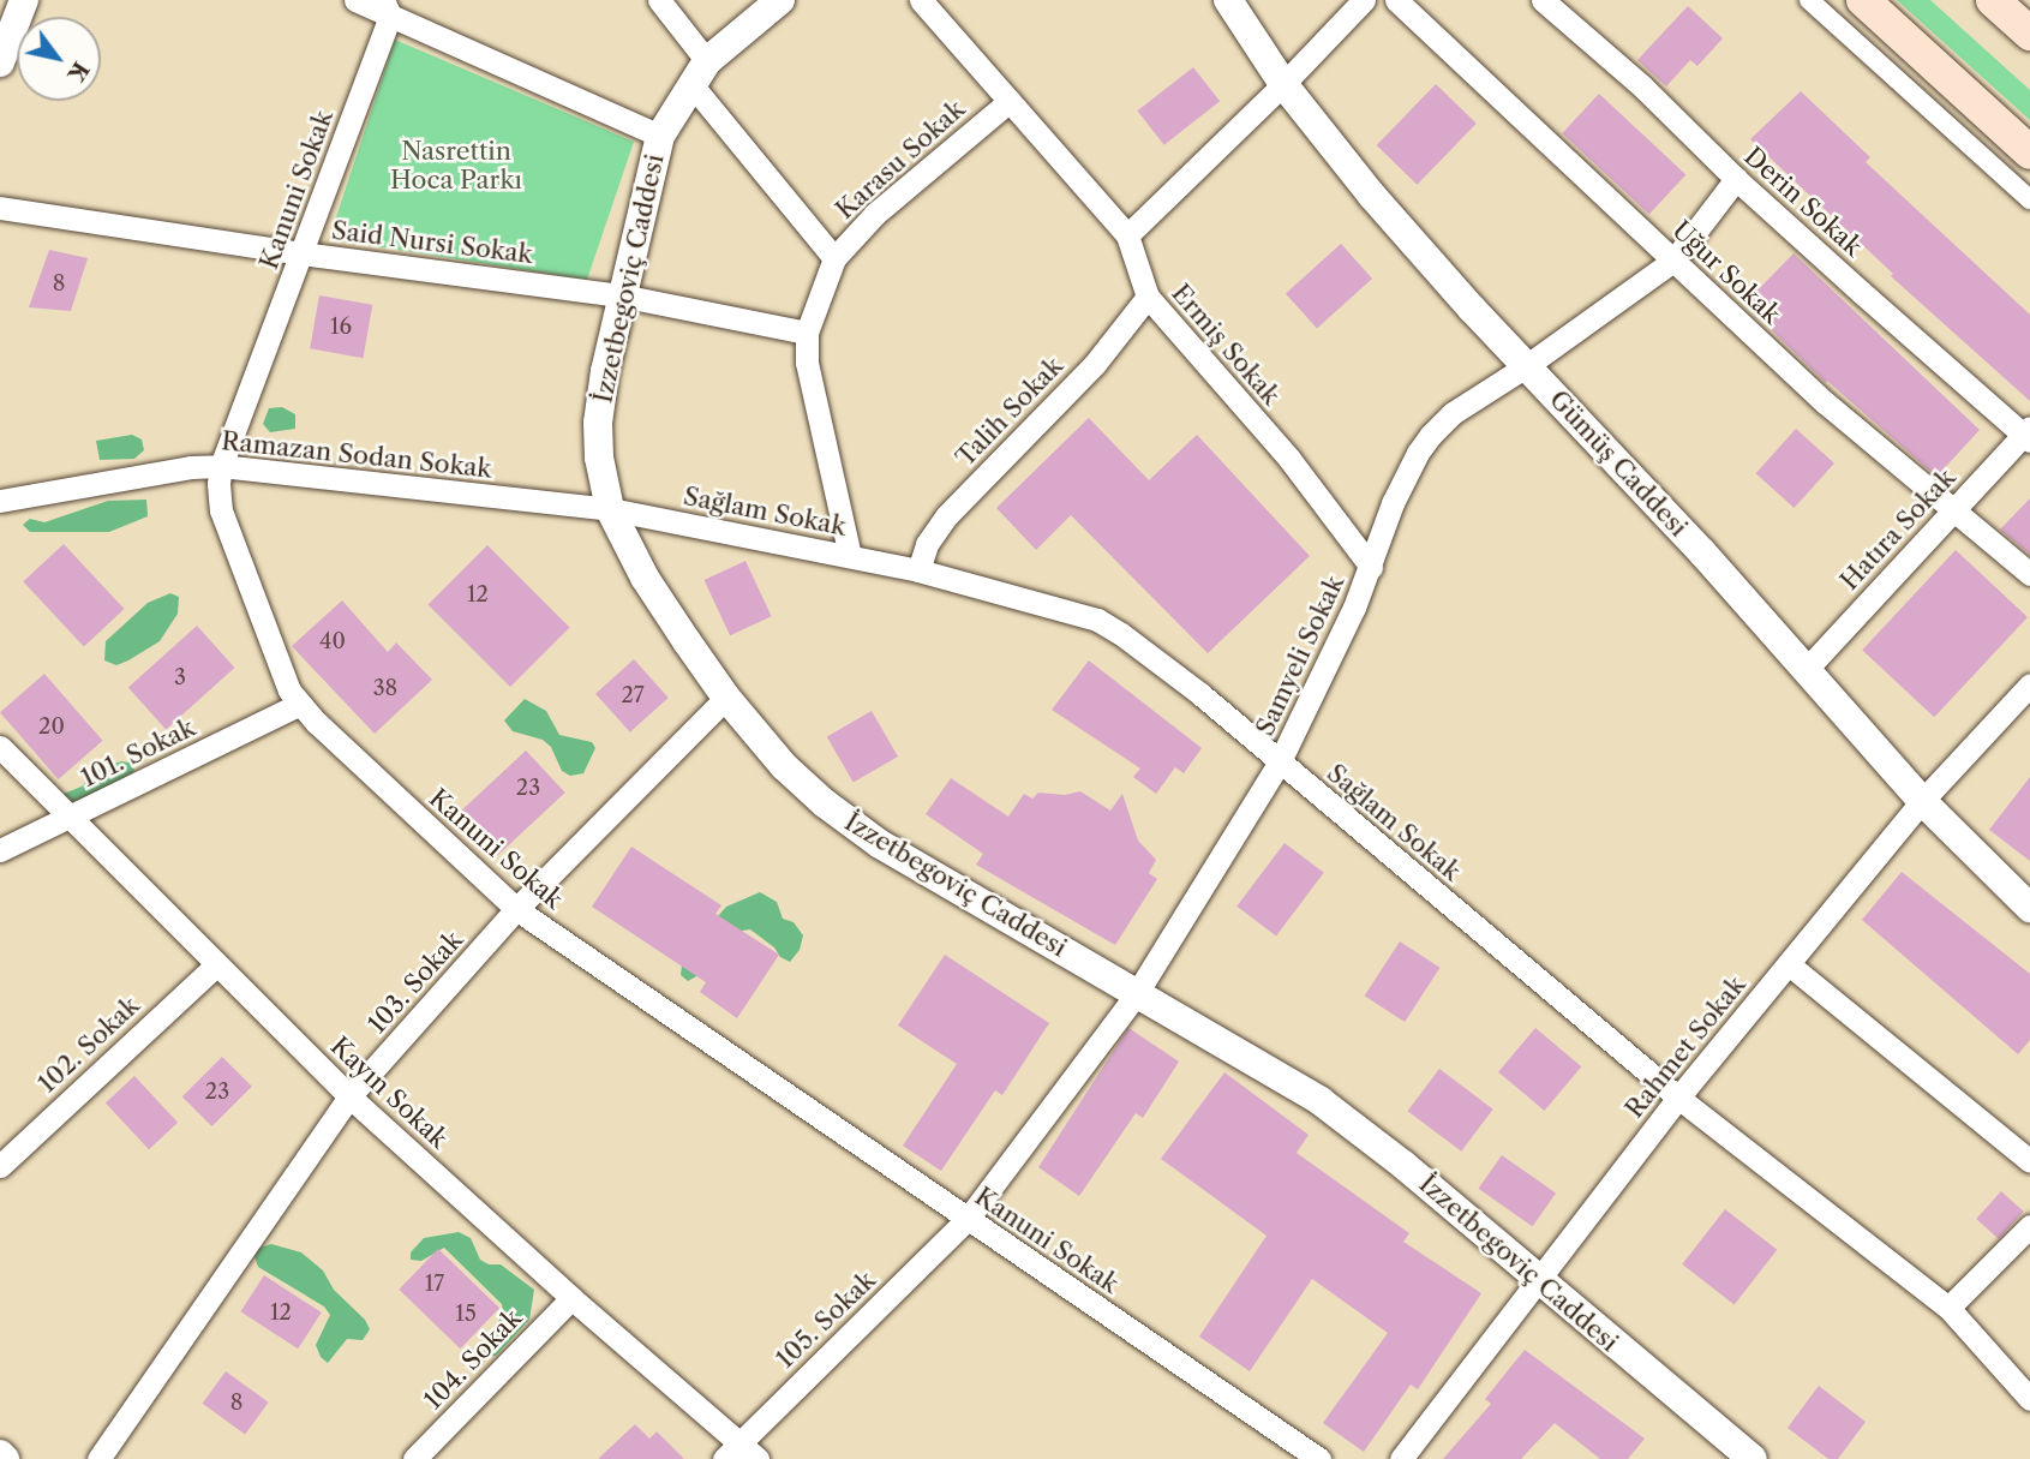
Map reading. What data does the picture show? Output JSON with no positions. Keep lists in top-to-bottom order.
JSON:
{
  "streets": {
    "street": [
      "Karasu Sokak",
      "Kanuni Sokak",
      "Derin Sokak",
      "Said Nursi Sokak",
      "Uğur Sokak",
      "İzzetbegoviç Caddesi",
      "Ermiş Sokak",
      "Talih Sokak",
      "Ramazan Sodan Sokak",
      "Gümüş Caddesi",
      "Sağlam Sokak",
      "Hatıra Sokak",
      "Samyeli Sokak",
      "101. Sokak",
      "103. Sokak",
      "102. Sokak",
      "Rahmet Sokak",
      "Kayın Sokak",
      "105. Sokak",
      "104. Sokak"
    ]
  },
  "crossings": [
    ["Karasu Sokak", "Said Nursi Sokak"],
    ["Karasu Sokak", "Ermiş Sokak"],
    ["Karasu Sokak", "Sağlam Sokak"],
    ["Kanuni Sokak", "Said Nursi Sokak"],
    ["Kanuni Sokak", "Ramazan Sodan Sokak"],
    ["Kanuni Sokak", "Samyeli Sokak"],
    ["Kanuni Sokak", "101. Sokak"],
    ["Kanuni Sokak", "103. Sokak"],
    ["Kanuni Sokak", "105. Sokak"],
    ["Derin Sokak", "Hatıra Sokak"],
    ["Derin Sokak", "Samyeli Sokak"],
    ["Said Nursi Sokak", "İzzetbegoviç Caddesi"],
    ["Uğur Sokak", "Hatıra Sokak"],
    ["Uğur Sokak", "Samyeli Sokak"],
    ["İzzetbegoviç Caddesi", "Ramazan Sodan Sokak"],
    ["İzzetbegoviç Caddesi", "Sağlam Sokak"],
    ["İzzetbegoviç Caddesi", "Samyeli Sokak"],
    ["İzzetbegoviç Caddesi", "103. Sokak"],
    ["İzzetbegoviç Caddesi", "Rahmet Sokak"],
    ["Ermiş Sokak", "Talih Sokak"],
    ["Ermiş Sokak", "Samyeli Sokak"],
    ["Talih Sokak", "Sağlam Sokak"],
    ["Ramazan Sodan Sokak", "Sağlam Sokak"],
    ["Gümüş Caddesi", "Hatıra Sokak"],
    ["Gümüş Caddesi", "Samyeli Sokak"],
    ["Gümüş Caddesi", "Rahmet Sokak"],
    ["Sağlam Sokak", "Samyeli Sokak"],
    ["Sağlam Sokak", "Rahmet Sokak"],
    ["Samyeli Sokak", "105. Sokak"],
    ["101. Sokak", "Kayın Sokak"],
    ["103. Sokak", "Kayın Sokak"],
    ["102. Sokak", "Kayın Sokak"],
    ["Kayın Sokak", "105. Sokak"],
    ["Kayın Sokak", "104. Sokak"]
  ],
  "parks": ["Nasrettin Hoca Parkı"],
  "house_numbers": [
    "8",
    "16",
    "12",
    "40",
    "3",
    "38",
    "27",
    "20",
    "23",
    "23",
    "17",
    "12",
    "15",
    "8"
  ],
  "north": "bottom right"
}
